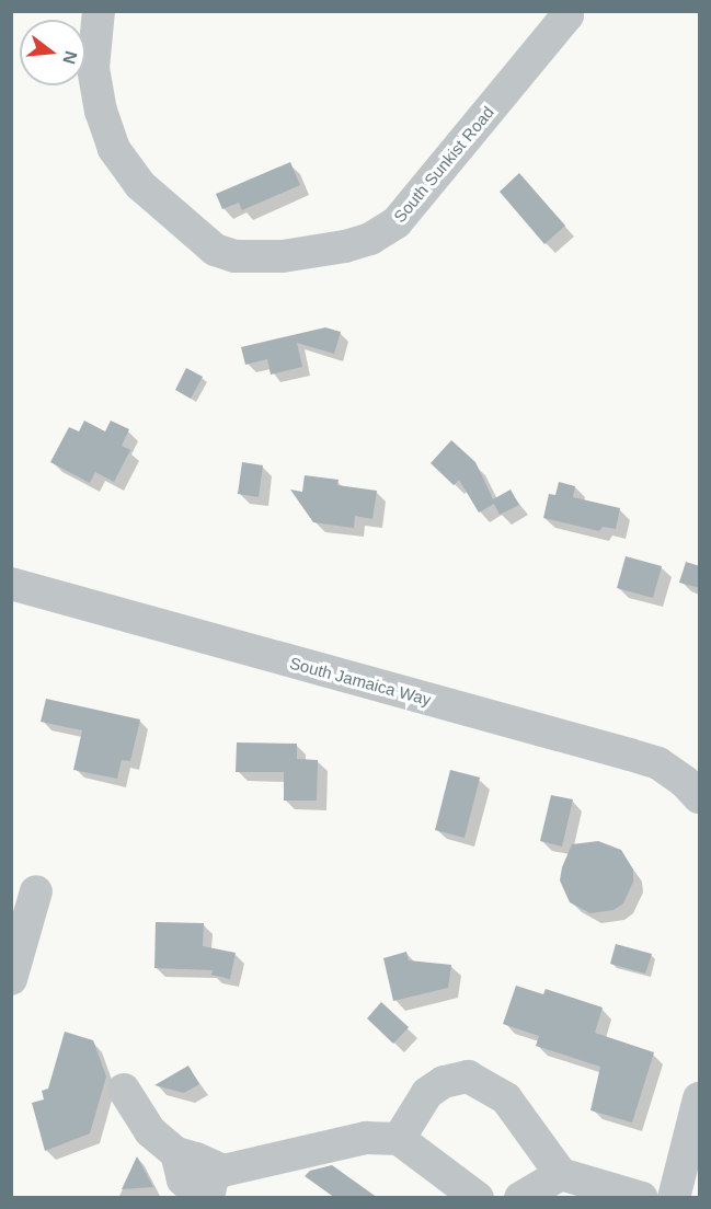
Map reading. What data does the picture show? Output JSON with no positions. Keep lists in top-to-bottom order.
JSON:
{
  "streets": {
    "street": ["South Sunkist Road", "South Jamaica Way"]
  },
  "north": "right"
}
